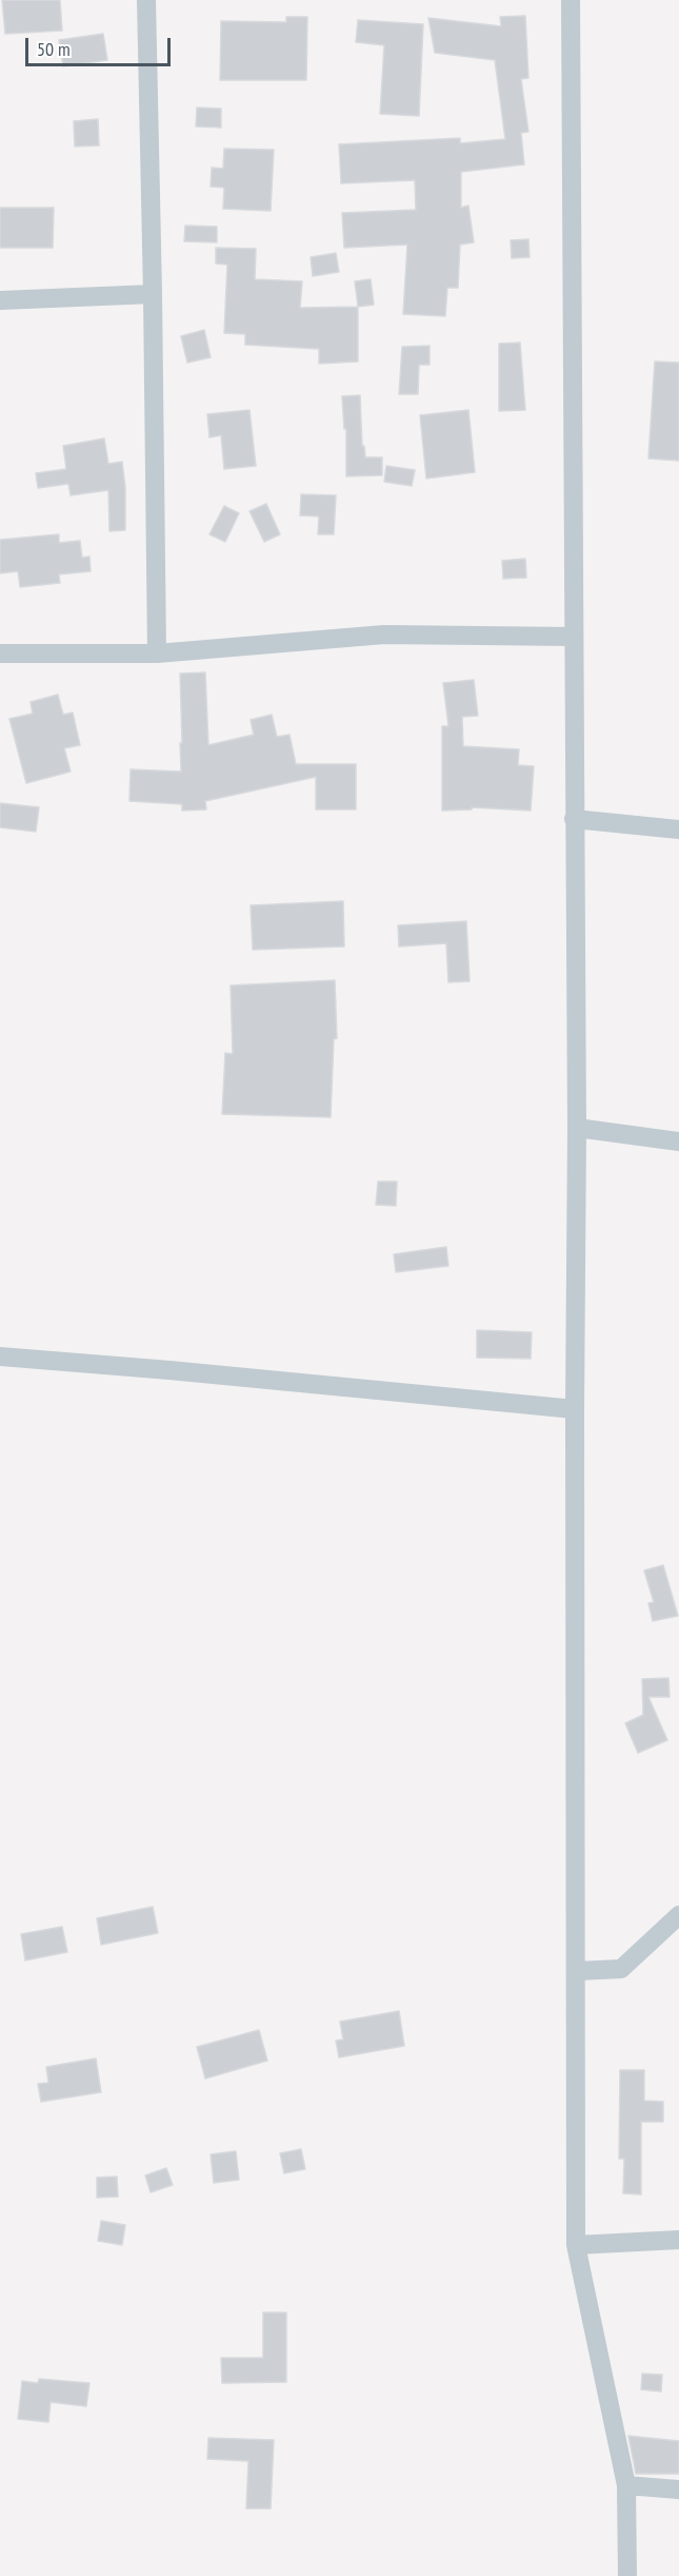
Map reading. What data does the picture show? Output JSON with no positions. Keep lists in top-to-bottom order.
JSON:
{
  "scale_bar": "50 m"
}
